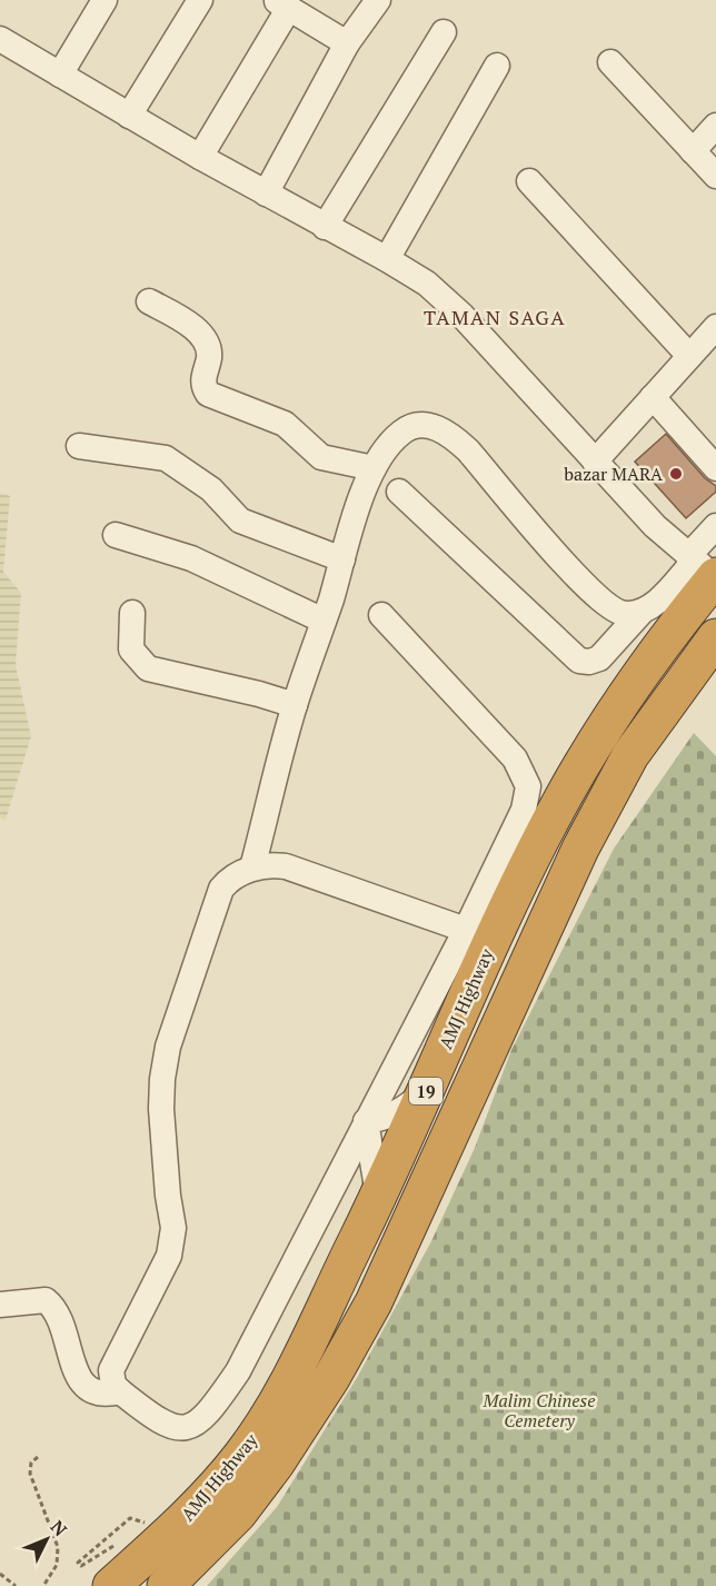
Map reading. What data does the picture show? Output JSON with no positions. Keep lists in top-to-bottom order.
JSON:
{
  "streets": {
    "highway": ["AMJ Highway", "19"]
  },
  "districts": ["TAMAN SAGA"],
  "parks": ["Malim Chinese Cemetery"],
  "places": ["bazar MARA"],
  "north": "top right"
}
